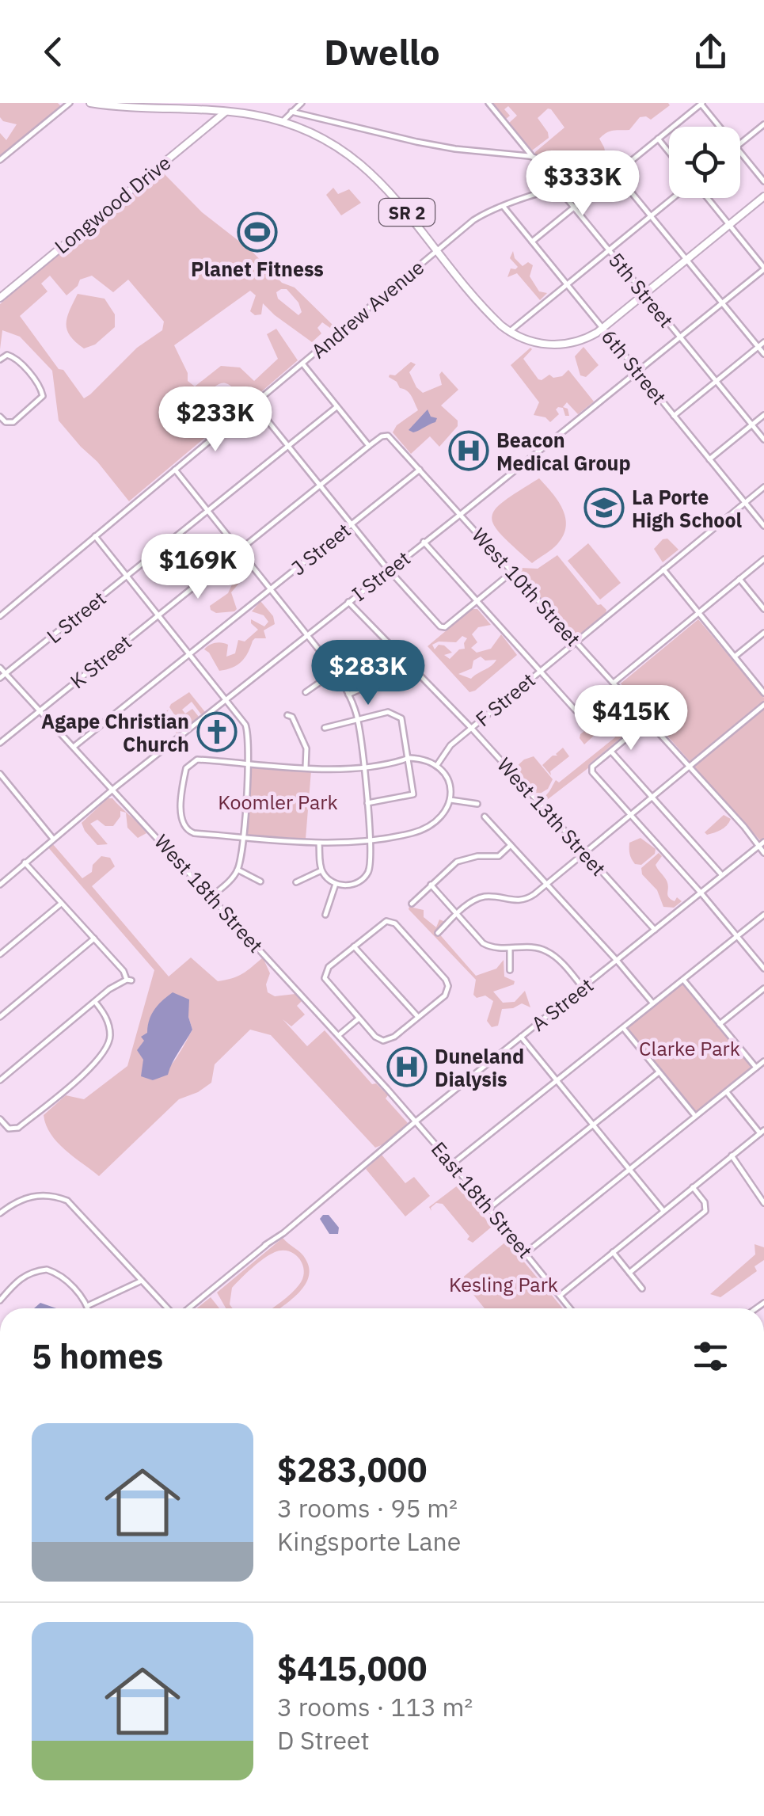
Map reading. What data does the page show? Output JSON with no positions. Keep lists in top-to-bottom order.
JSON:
{
  "streets": {
    "main road": ["Longwood Drive", "SR 2"],
    "street": [
      "5th Street",
      "Andrew Avenue",
      "6th Street",
      "J Street",
      "I Street",
      "West 10th Street",
      "L Street",
      "K Street",
      "F Street",
      "West 13th Street",
      "West 18th Street",
      "A Street",
      "East 18th Street"
    ]
  },
  "crossings": [
    ["Longwood Drive", "SR 2"],
    ["SR 2", "5th Street"],
    ["SR 2", "Andrew Avenue"],
    ["SR 2", "6th Street"],
    ["5th Street", "Andrew Avenue"],
    ["5th Street", "I Street"],
    ["Andrew Avenue", "6th Street"],
    ["6th Street", "I Street"],
    ["6th Street", "F Street"],
    ["J Street", "West 10th Street"],
    ["J Street", "West 18th Street"],
    ["I Street", "West 10th Street"],
    ["I Street", "West 13th Street"],
    ["I Street", "West 18th Street"],
    ["West 10th Street", "K Street"],
    ["West 10th Street", "F Street"],
    ["West 10th Street", "A Street"],
    ["L Street", "West 18th Street"],
    ["K Street", "West 18th Street"],
    ["F Street", "West 13th Street"],
    ["West 13th Street", "A Street"],
    ["West 18th Street", "A Street"],
    ["West 18th Street", "East 18th Street"],
    ["A Street", "East 18th Street"]
  ],
  "parks": ["Koomler Park", "Clarke Park", "Kesling Park"],
  "places": {
    "sports": ["Planet Fitness"],
    "hospital": ["Beacon Medical Group", "Duneland Dialysis"],
    "school or university": ["La Porte High School"],
    "church": ["Agape Christian Church"]
  },
  "page": {
    "header": "Dwello",
    "price": [
      "$333K",
      "$233K",
      "$169K",
      "$283K",
      "$415K"
    ],
    "heading": "5 homes",
    "list": [
      {
        "name": "$283,000",
        "note": "3 rooms · 95 m² · Kingsporte Lane"
      },
      {
        "name": "$415,000",
        "note": "3 rooms · 113 m² · D Street"
      }
    ]
  }
}
